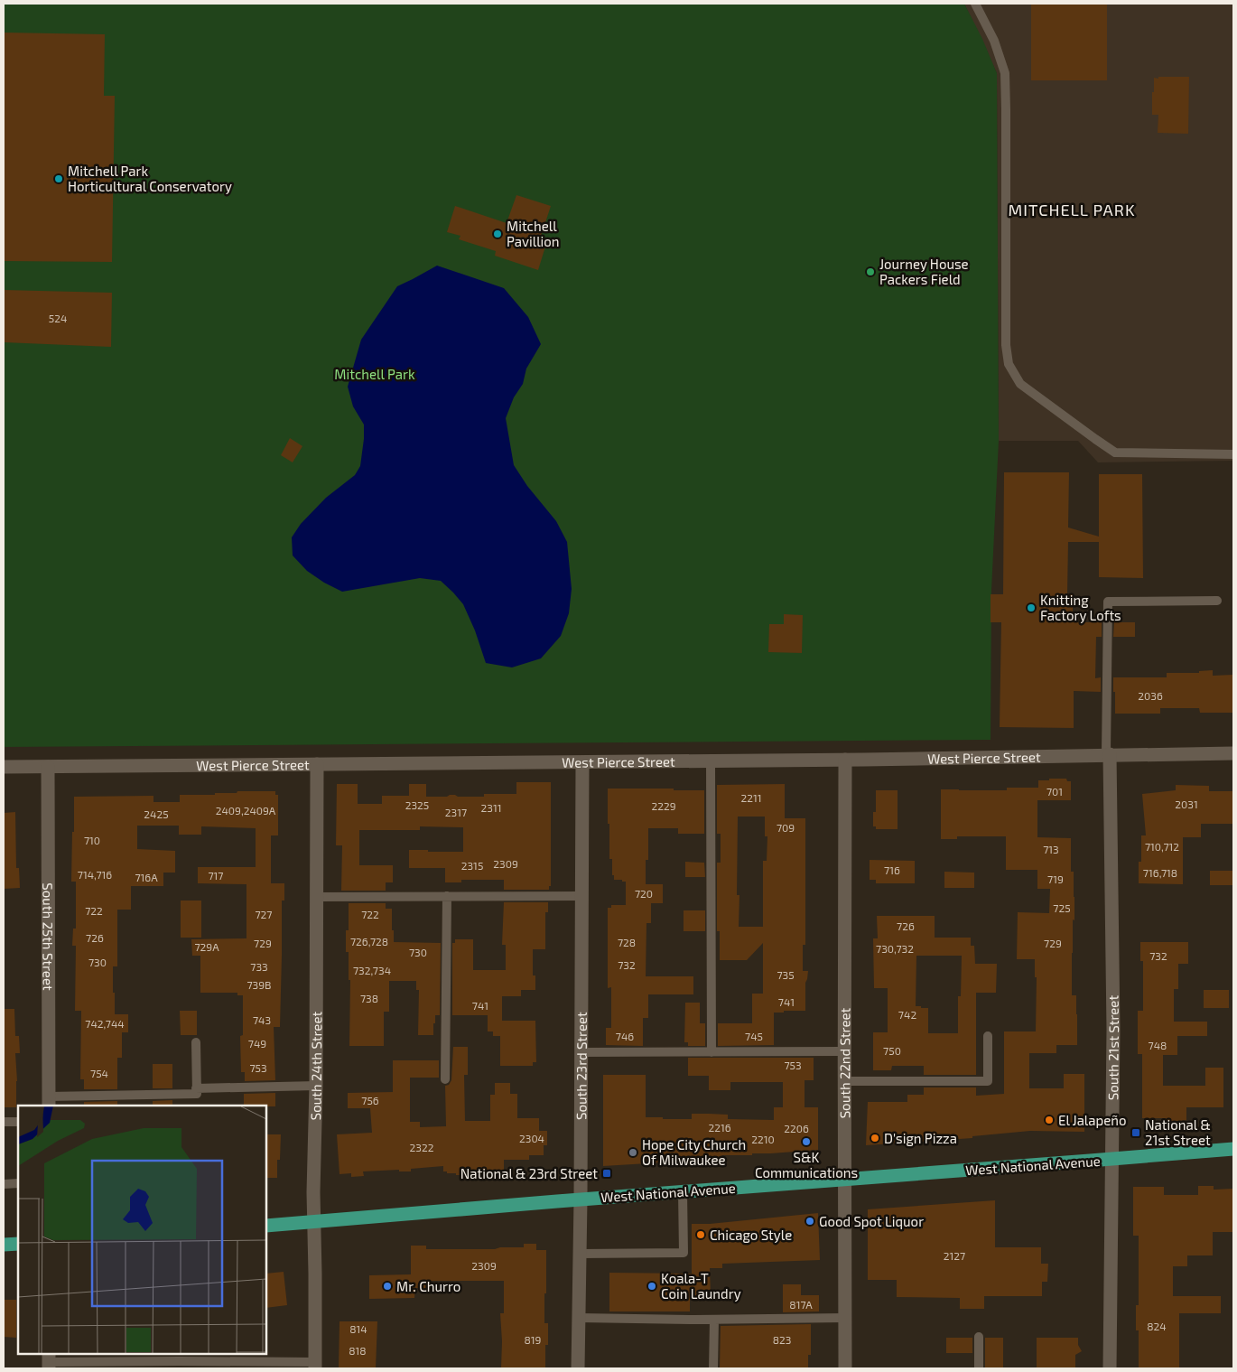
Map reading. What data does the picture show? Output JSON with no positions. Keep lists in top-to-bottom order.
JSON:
{
  "streets": {
    "main road": ["West National Avenue"],
    "street": [
      "West Pierce Street",
      "South 25th Street",
      "South 21st Street",
      "South 22nd Street",
      "South 23rd Street",
      "South 24th Street"
    ]
  },
  "crossings": [
    ["West Pierce Street", "South 25th Street"],
    ["West Pierce Street", "South 21st Street"],
    ["West Pierce Street", "South 22nd Street"],
    ["West Pierce Street", "South 23rd Street"],
    ["West Pierce Street", "South 24th Street"],
    ["South 21st Street", "West National Avenue"],
    ["South 22nd Street", "West National Avenue"],
    ["South 23rd Street", "West National Avenue"],
    ["South 24th Street", "West National Avenue"]
  ],
  "districts": ["MITCHELL PARK"],
  "parks": ["Mitchell Park"],
  "places": {
    "other": [
      "Mitchell Park Horticultural Conservatory",
      "Mitchell Pavillion",
      "Journey House Packers Field",
      "Knitting Factory Lofts",
      "El Jalapeño",
      "D'sign Pizza",
      "S&K Communications",
      "Hope City Church Of Milwaukee",
      "Good Spot Liquor",
      "Chicago Style",
      "Mr. Churro",
      "Koala-T Coin Laundry"
    ],
    "transit": ["National & 21st Street", "National & 23rd Street"]
  },
  "house_numbers": [
    "524",
    "2036",
    "701",
    "2211",
    "2031",
    "2325",
    "2229",
    "2311",
    "2409,2409A",
    "2317",
    "2425",
    "709",
    "710",
    "710,712",
    "713",
    "2309",
    "2315",
    "716",
    "716,718",
    "714,716",
    "717",
    "716A",
    "719",
    "720",
    "725",
    "722",
    "727",
    "722",
    "726",
    "726",
    "726,728",
    "728",
    "729",
    "729",
    "729A",
    "730,732",
    "730",
    "732",
    "730",
    "732",
    "733",
    "732,734",
    "735",
    "739B",
    "738",
    "741",
    "741",
    "742",
    "743",
    "742,744",
    "746",
    "745",
    "749",
    "748",
    "750",
    "753",
    "753",
    "754",
    "756",
    "2216",
    "2206",
    "2304",
    "2210",
    "2322",
    "2127",
    "2309",
    "817A",
    "824",
    "814",
    "819",
    "823",
    "818"
  ]
}
